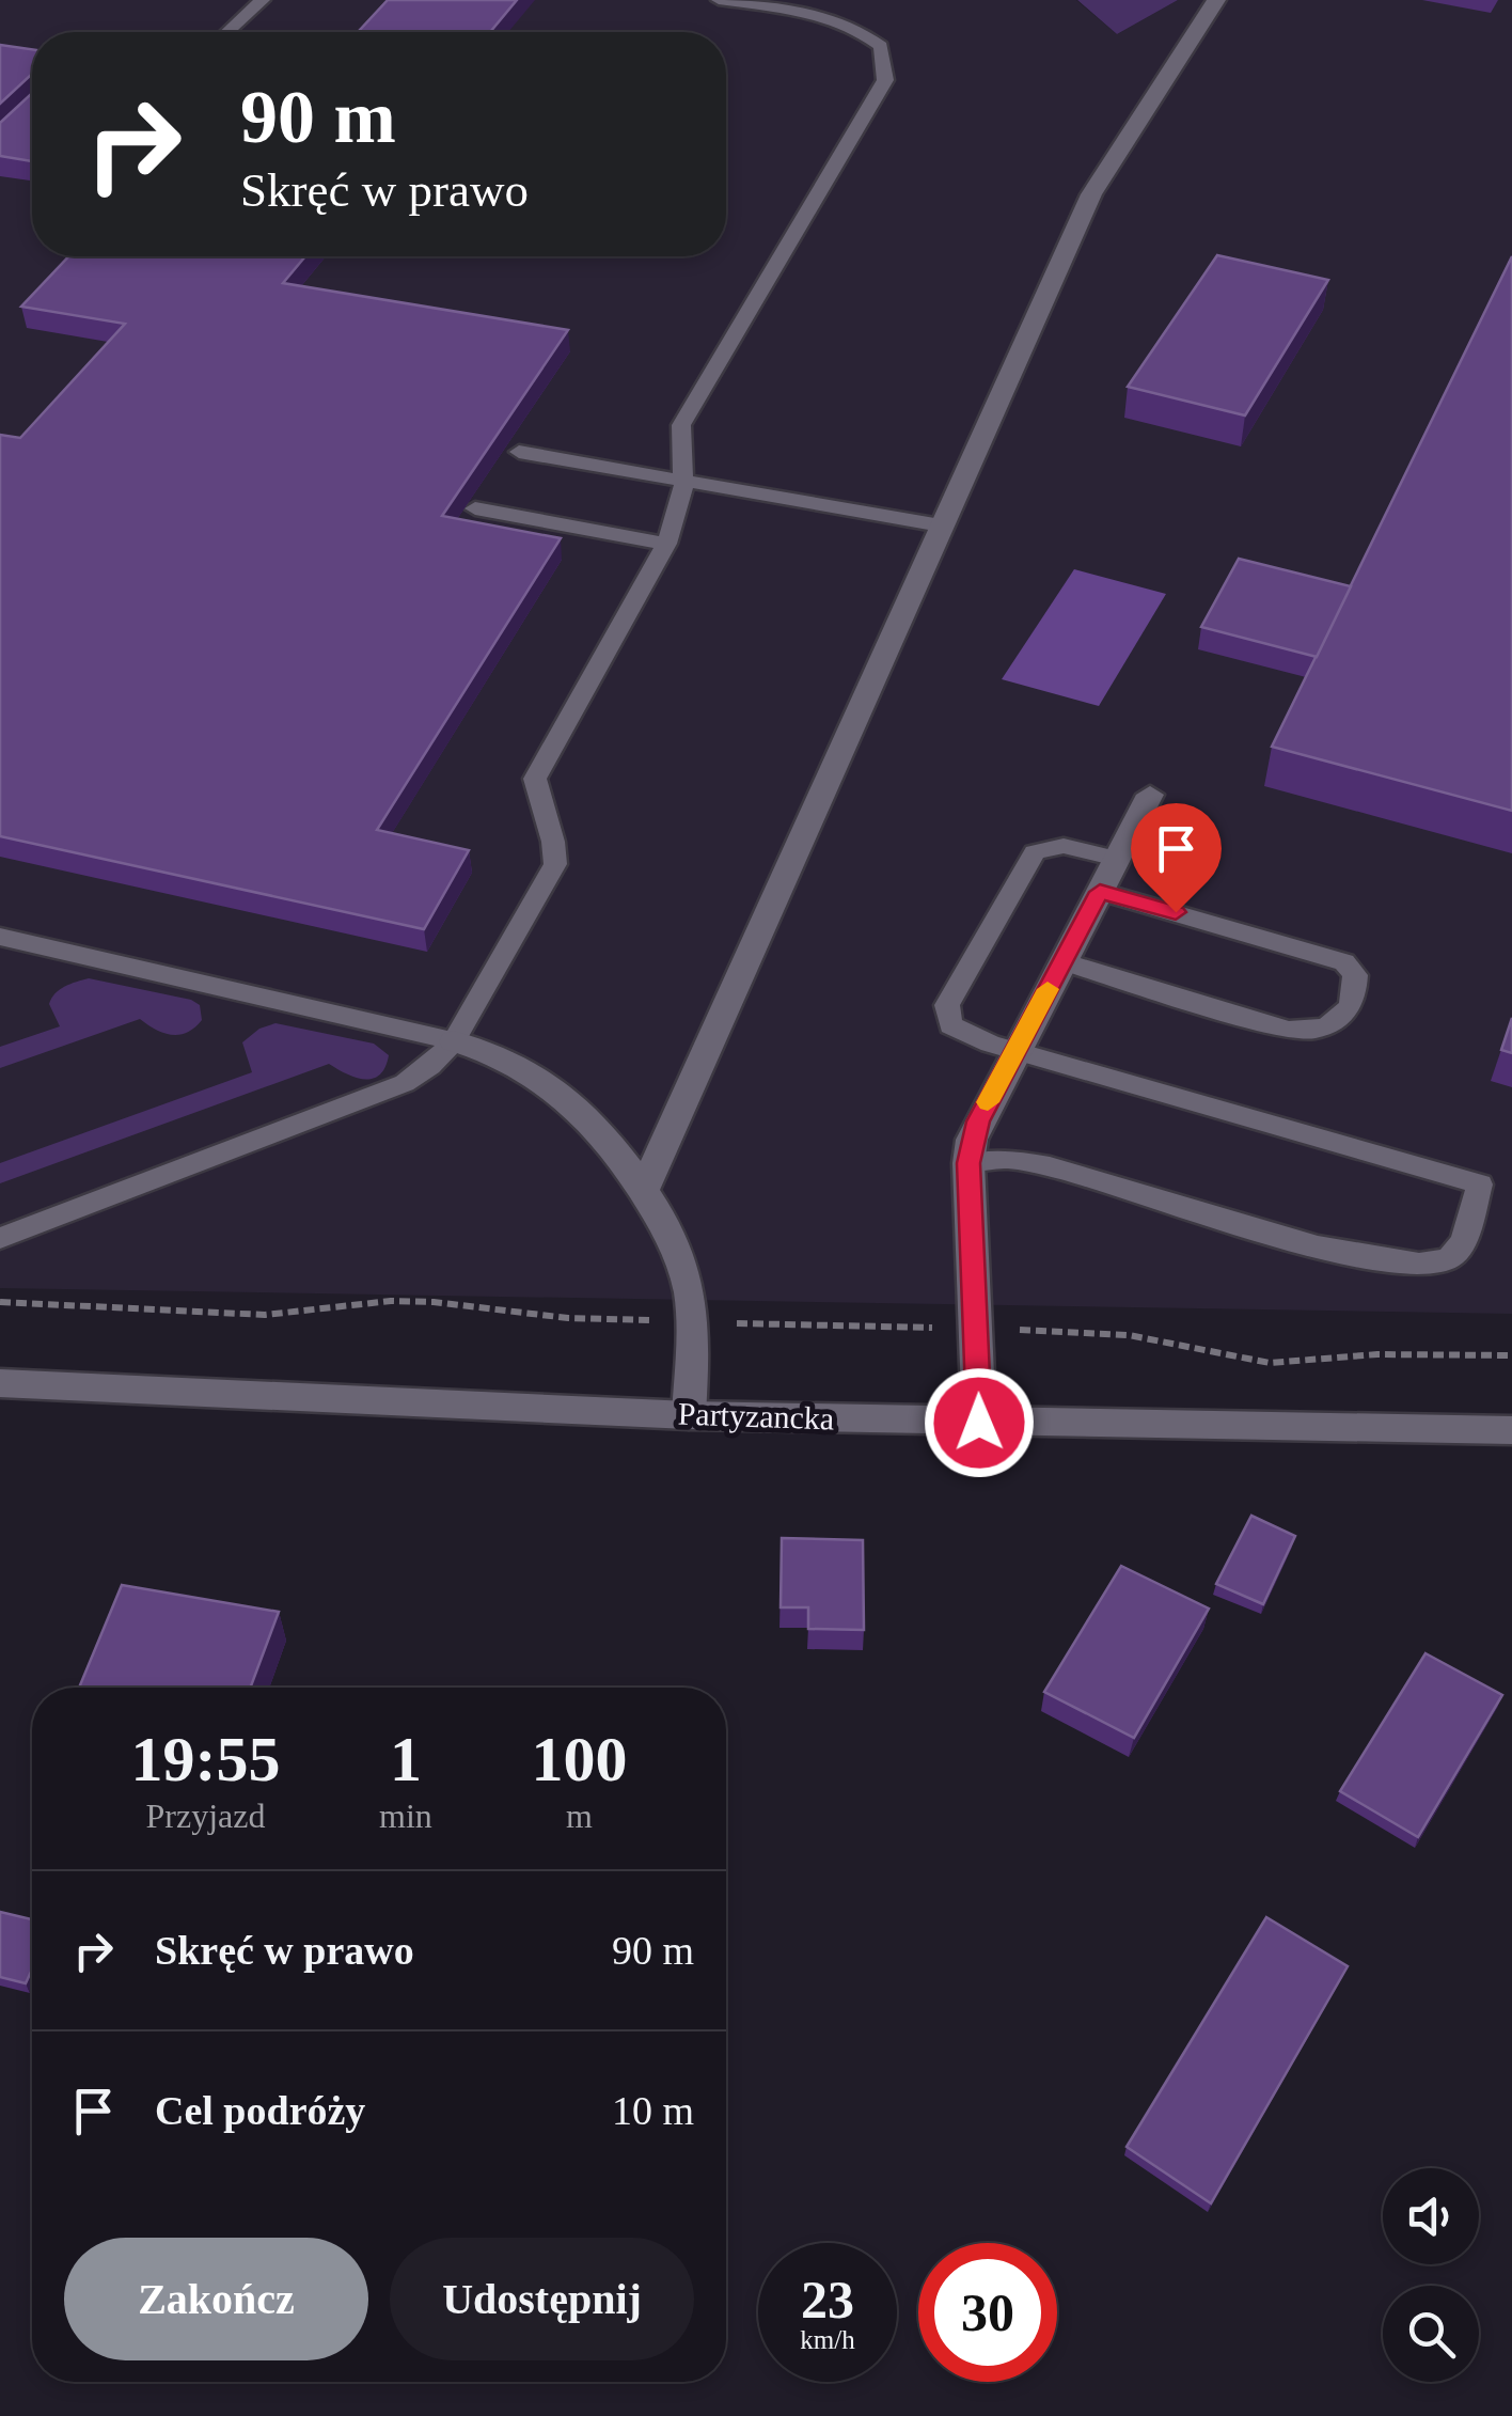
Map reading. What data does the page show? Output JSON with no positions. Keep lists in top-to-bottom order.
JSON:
{
  "streets": {
    "street": ["Partyzancka"]
  },
  "page": {
    "turn": ["90 m", "Skręć w prawo"],
    "eta": [
      "19:55",
      "Przyjazd",
      "1",
      "min",
      "100",
      "m"
    ],
    "list": [
      {
        "name": "Skręć w prawo",
        "value": "90 m"
      },
      {
        "name": "Cel podróży",
        "value": "10 m"
      }
    ],
    "buttons": ["Zakończ", "Udostępnij"],
    "speed": "23 km/h",
    "limit": "30"
  }
}
